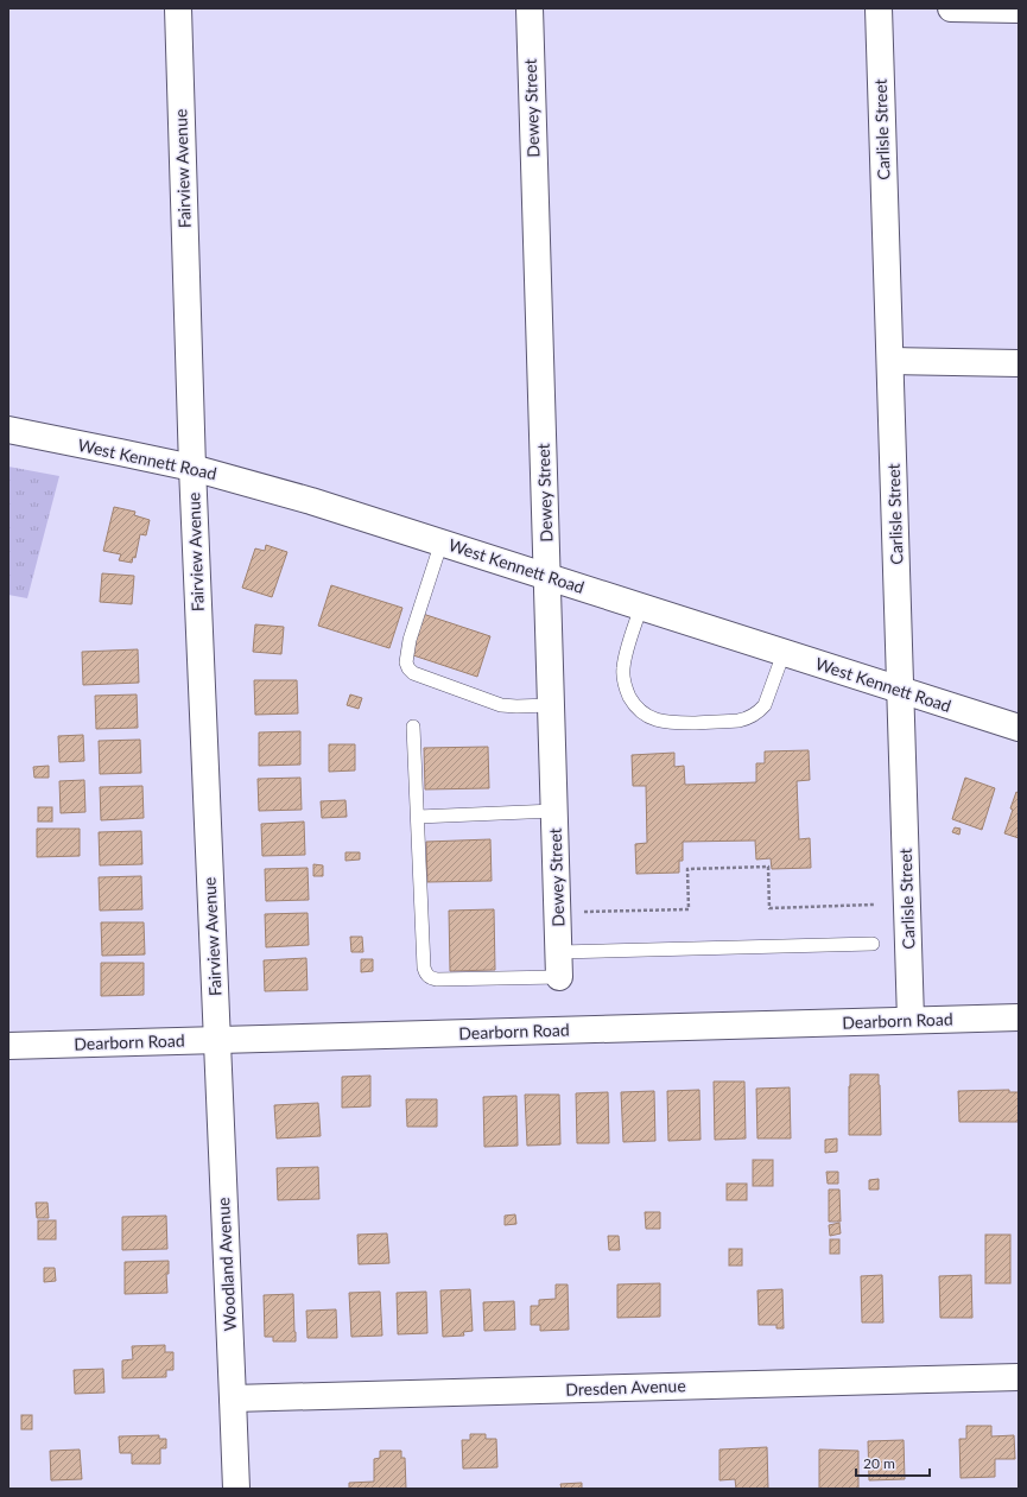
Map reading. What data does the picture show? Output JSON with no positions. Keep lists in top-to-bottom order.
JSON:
{
  "streets": {
    "street": [
      "Dewey Street",
      "Carlisle Street",
      "Fairview Avenue",
      "West Kennett Road",
      "Dearborn Road",
      "Woodland Avenue",
      "Dresden Avenue"
    ]
  },
  "crossings": [
    ["Dewey Street", "West Kennett Road"],
    ["Carlisle Street", "West Kennett Road"],
    ["Carlisle Street", "Dearborn Road"],
    ["Fairview Avenue", "West Kennett Road"],
    ["Fairview Avenue", "Dearborn Road"],
    ["Fairview Avenue", "Woodland Avenue"],
    ["Dearborn Road", "Woodland Avenue"],
    ["Woodland Avenue", "Dresden Avenue"]
  ],
  "scale_bar": "20 m"
}
